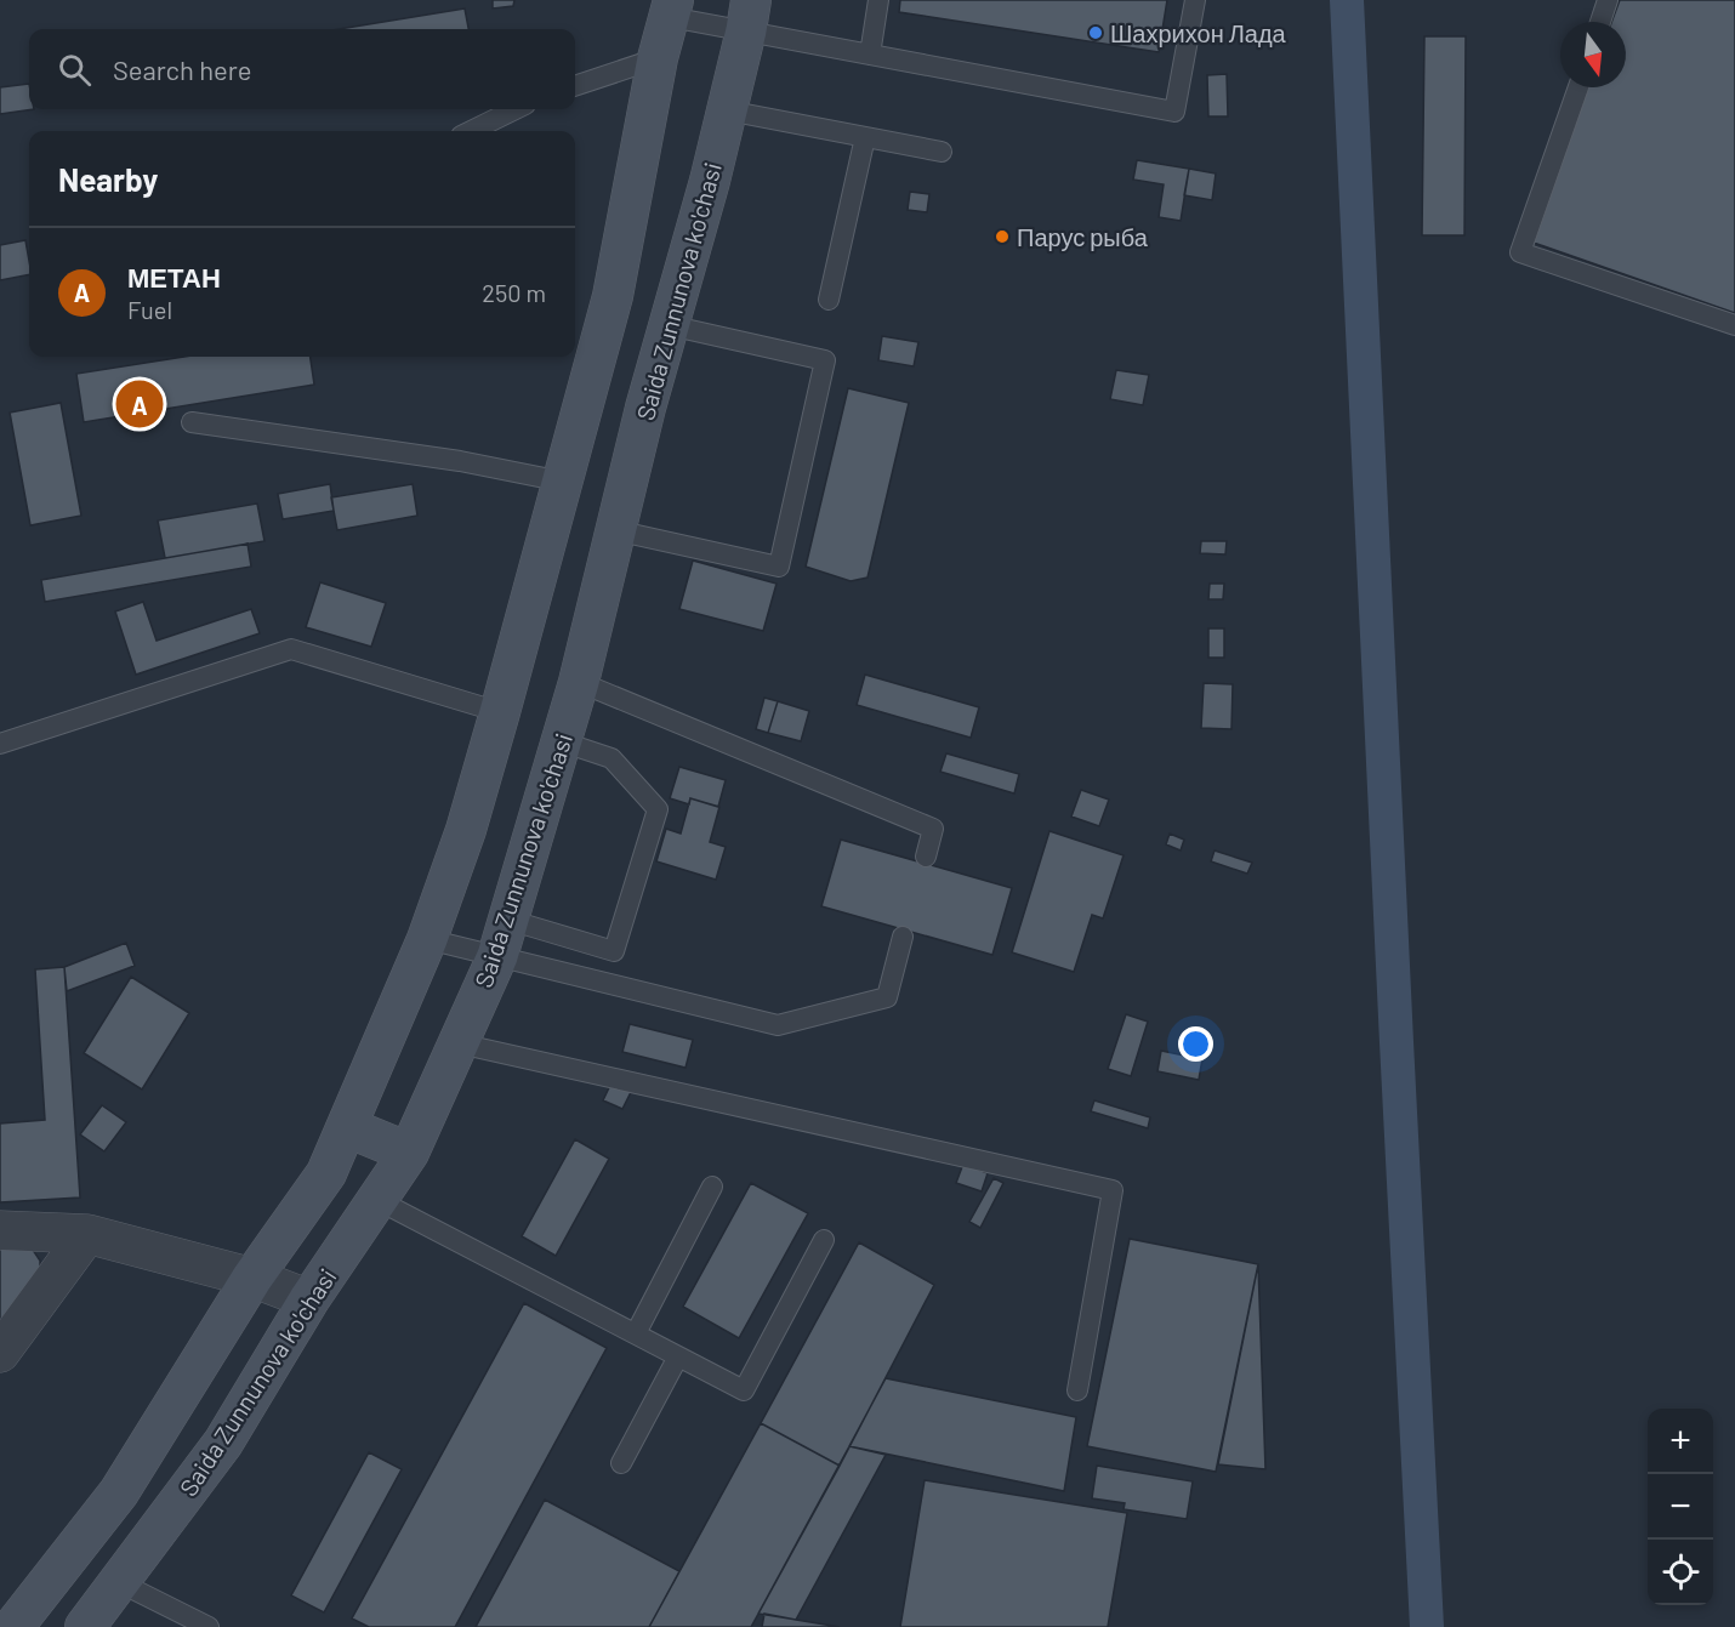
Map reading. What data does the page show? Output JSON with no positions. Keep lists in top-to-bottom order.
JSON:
{
  "streets": {
    "main road": ["Saida Zunnunova ko'chasi"]
  },
  "places": ["Шахрихон Лада", "Парус рыба"],
  "north": "bottom",
  "page": {
    "search": "Search here",
    "heading": "Nearby",
    "list": [
      {
        "mark": "A",
        "name": "МЕТАН",
        "note": "Fuel",
        "value": "250 m"
      }
    ],
    "pins": "A",
    "map_buttons": ["+", "−"]
  }
}
